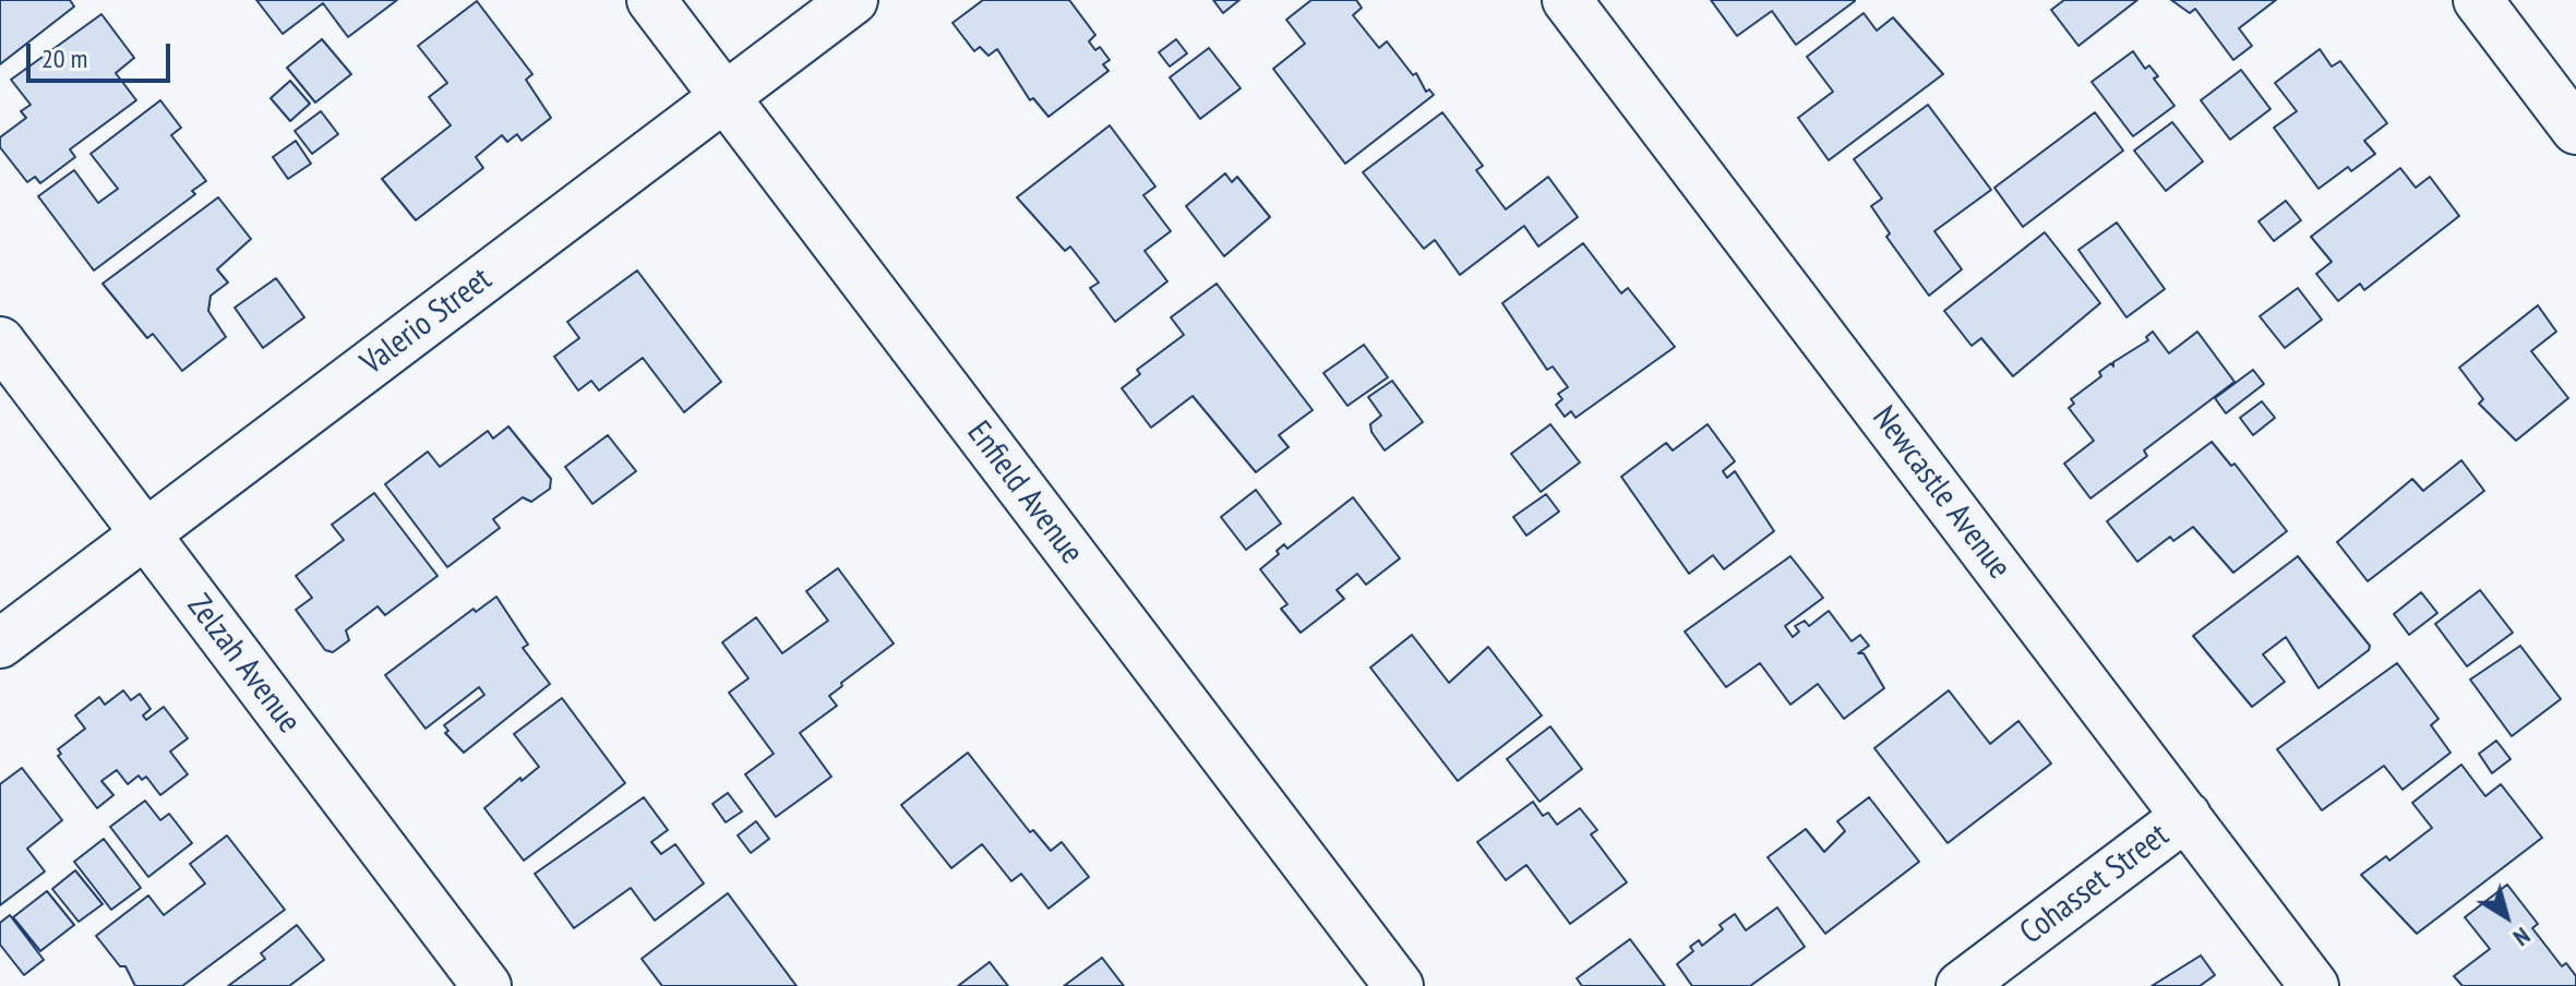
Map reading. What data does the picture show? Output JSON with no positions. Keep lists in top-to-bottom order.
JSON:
{
  "streets": {
    "street": [
      "Valerio Street",
      "Enfield Avenue",
      "Newcastle Avenue",
      "Zelzah Avenue",
      "Cohasset Street"
    ]
  },
  "crossings": [
    ["Valerio Street", "Enfield Avenue"],
    ["Valerio Street", "Zelzah Avenue"],
    ["Newcastle Avenue", "Cohasset Street"]
  ],
  "scale_bar": "20 m",
  "north": "bottom right"
}
